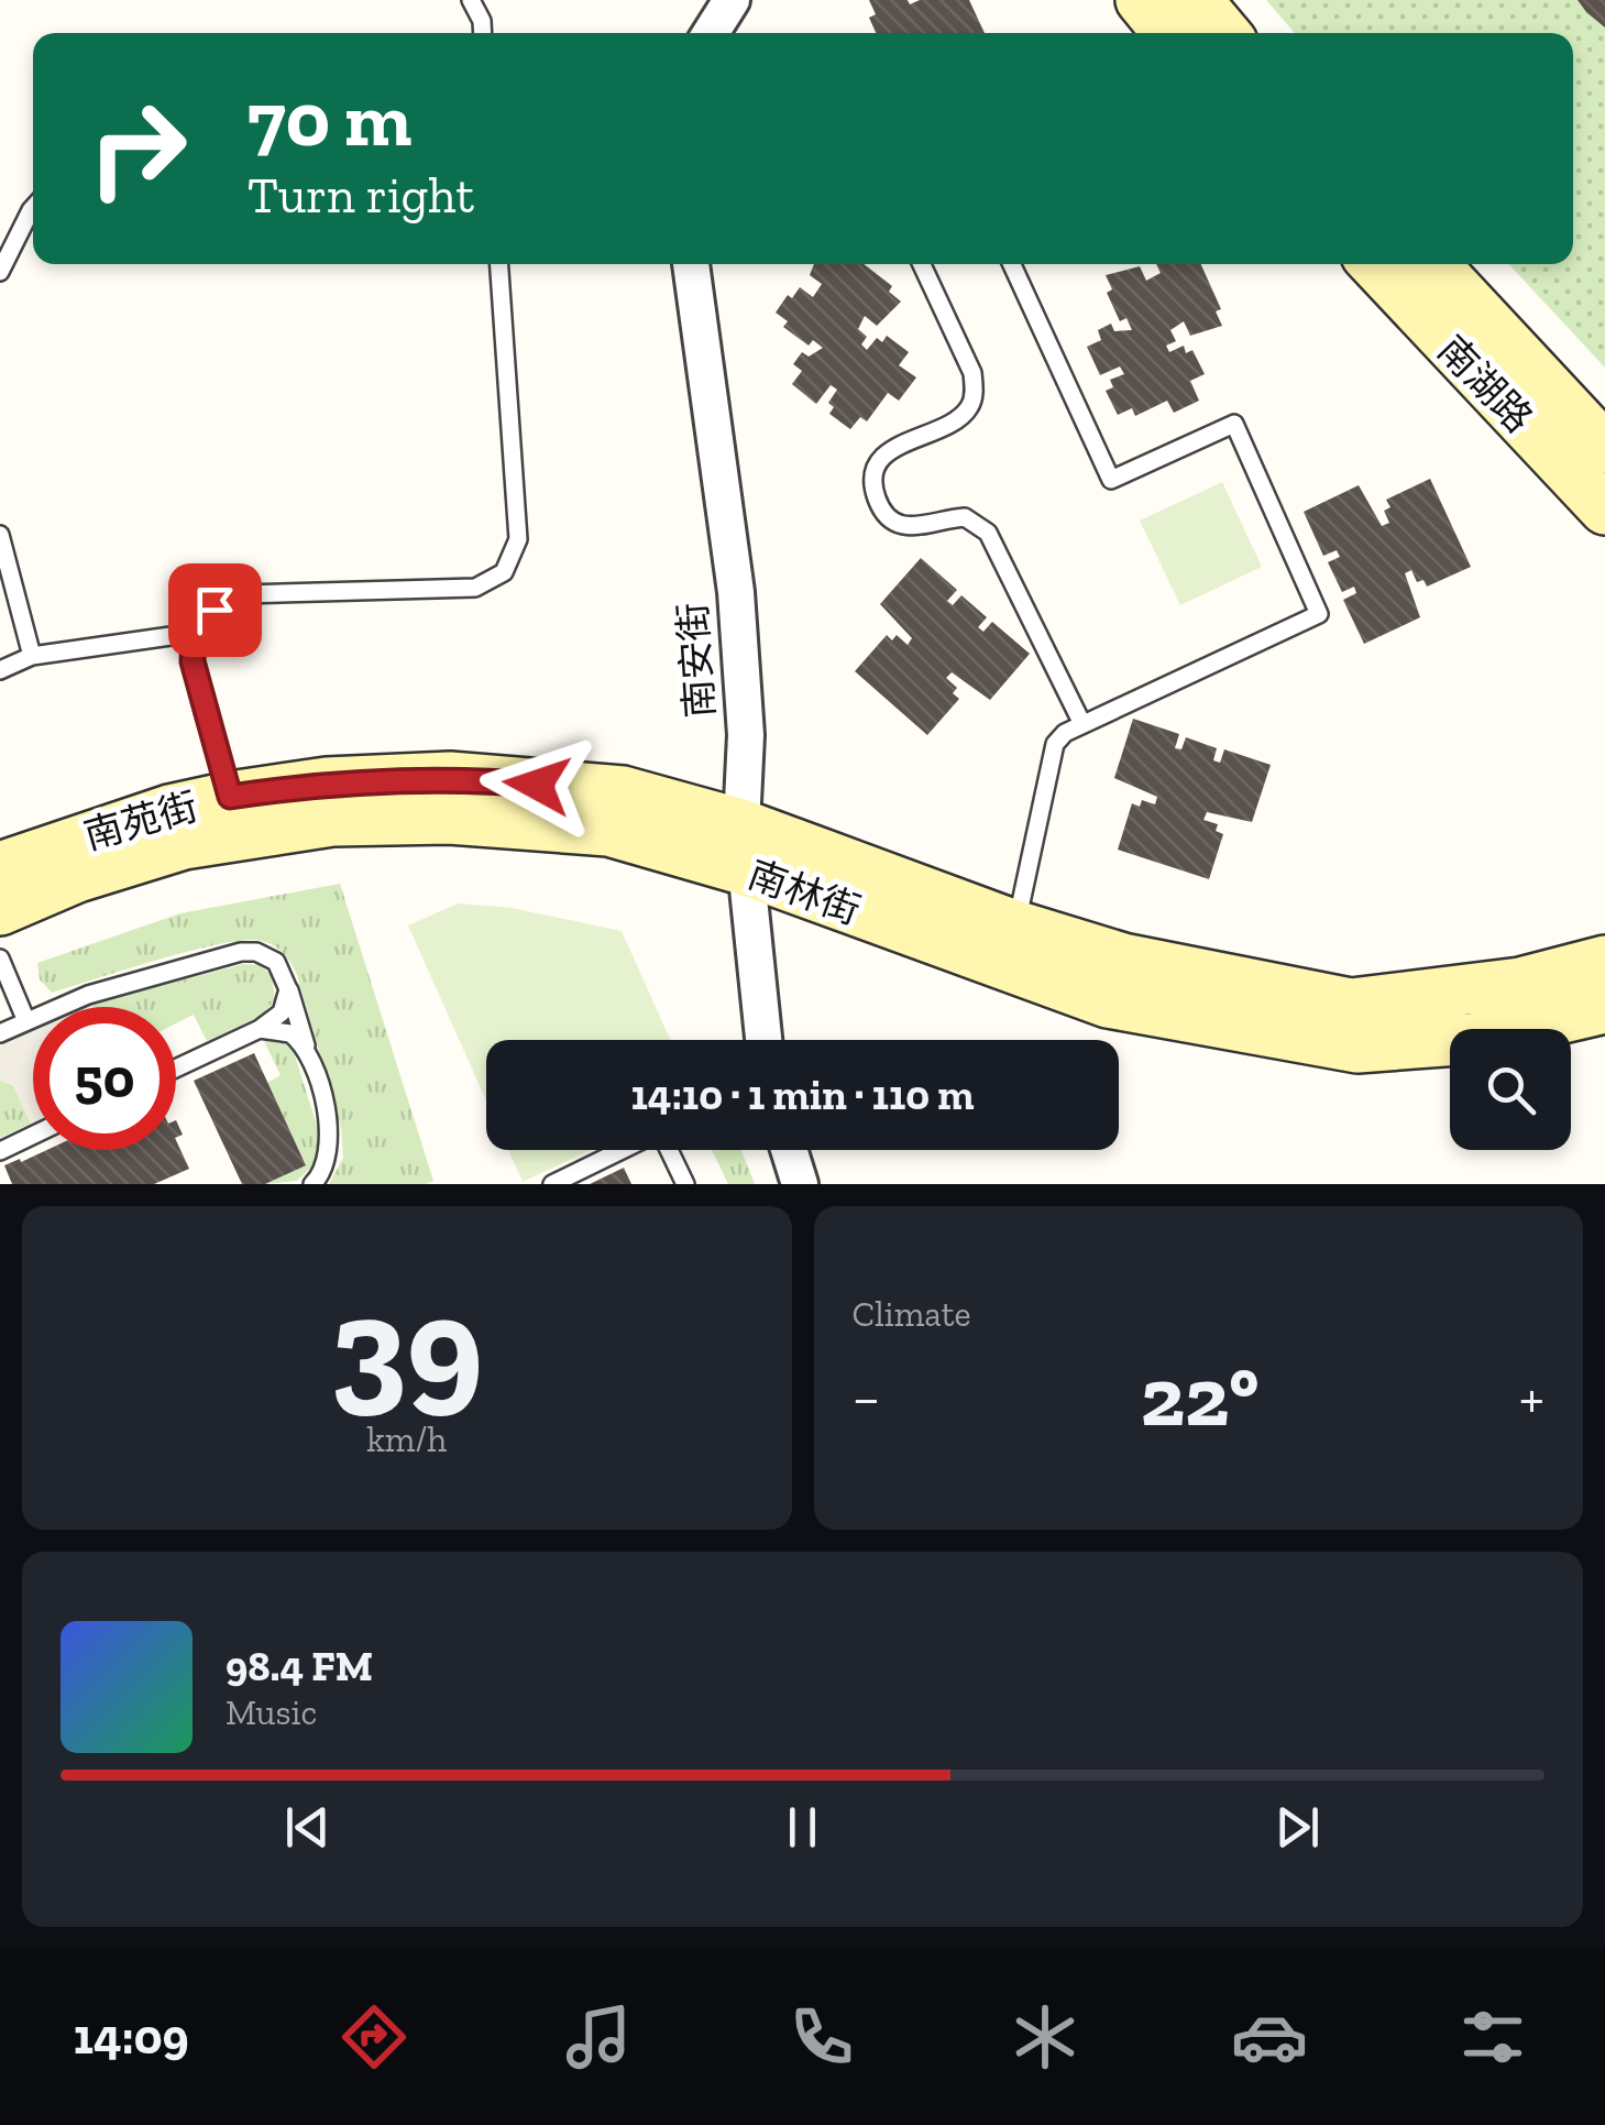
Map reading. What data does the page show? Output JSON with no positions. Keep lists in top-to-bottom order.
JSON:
{
  "streets": {
    "main road": ["南湖路", "南苑街", "南林街"],
    "street": ["南安街"]
  },
  "crossings": [
    ["南安街", "南苑街"],
    ["南安街", "南林街"],
    ["南苑街", "南林街"]
  ],
  "page": {
    "turn": ["70 m", "Turn right"],
    "limit": "50",
    "trip": "14:10 · 1 min · 110 m",
    "tile": [
      ["39", "km/h"],
      "Climate"
    ],
    "heat": ["−", "22°", "+"],
    "song": ["98.4 FM", "Music"],
    "tabs": "14:09"
  }
}
